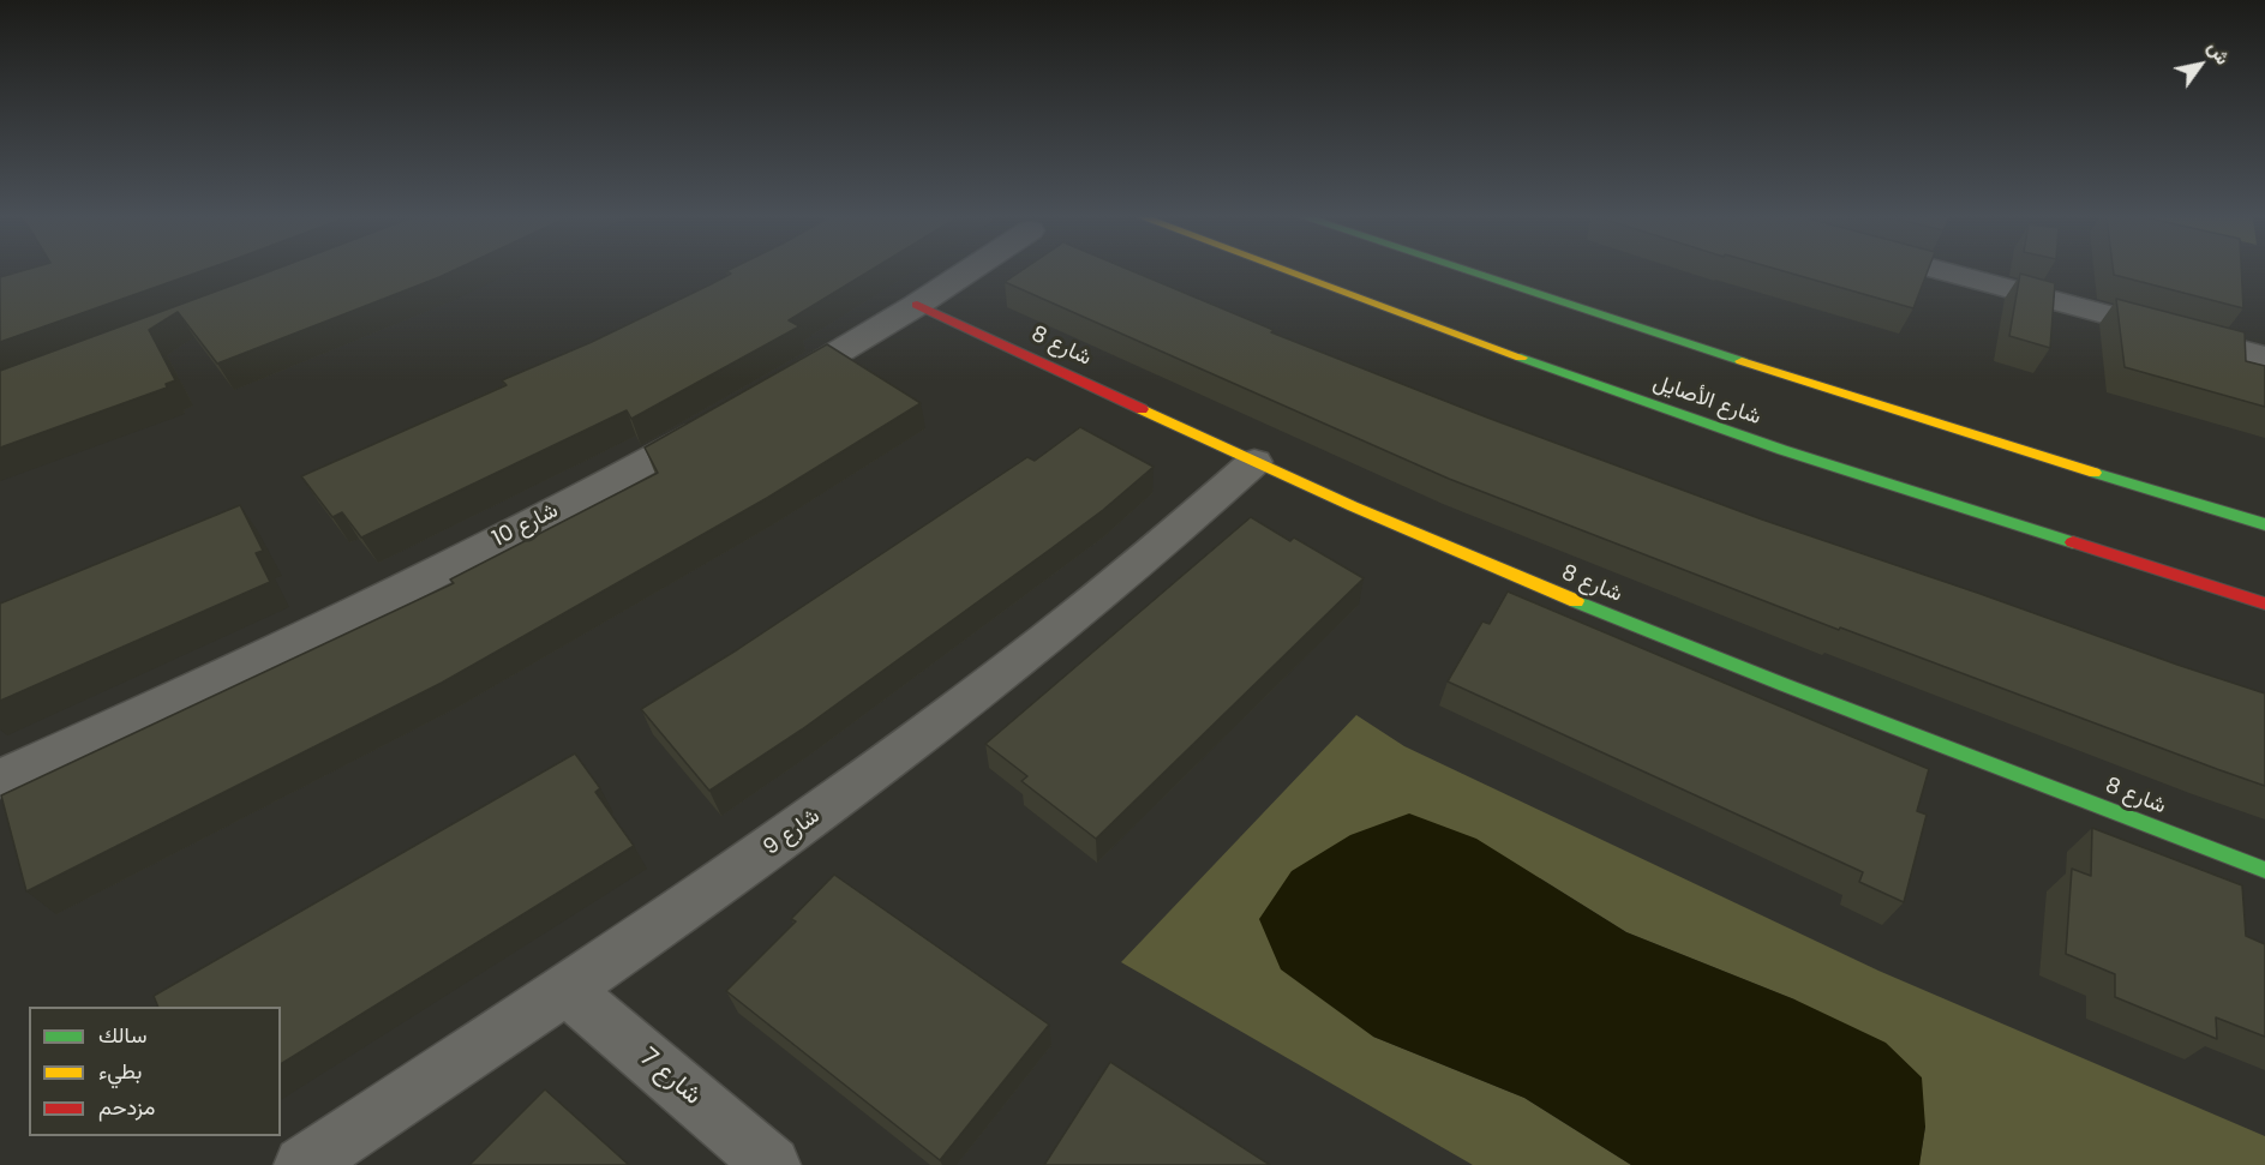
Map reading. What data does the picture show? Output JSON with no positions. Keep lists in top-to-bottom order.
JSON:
{
  "streets": {
    "main road": ["شارع 8", "شارع الأصايل"],
    "street": ["شارع 10", "شارع 9", "شارع 7"]
  },
  "crossings": [
    ["شارع 8", "شارع 9"],
    ["شارع 9", "شارع 7"]
  ],
  "legend": ["سالك", "بطيء", "مزدحم"],
  "north": "top right"
}
